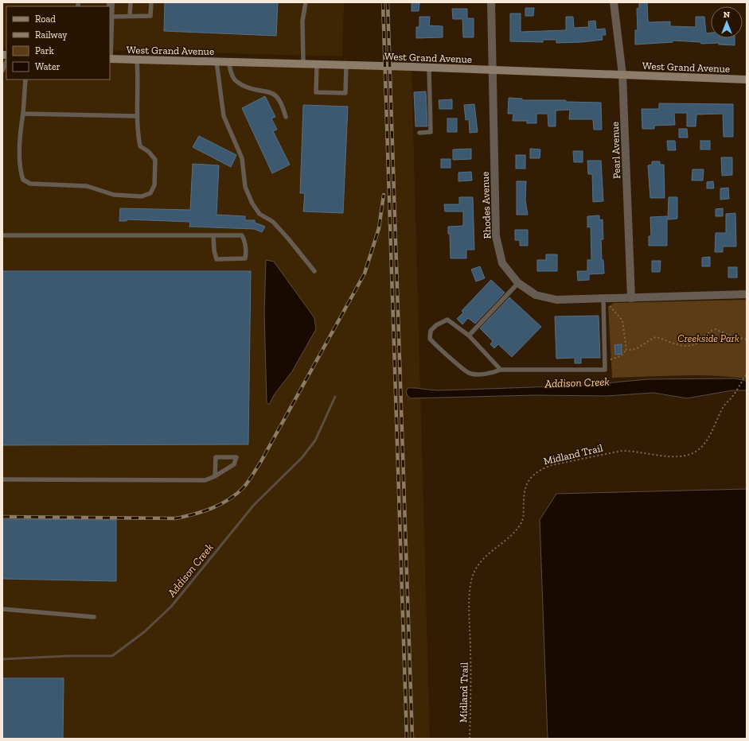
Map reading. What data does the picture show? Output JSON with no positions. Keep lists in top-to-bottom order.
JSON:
{
  "streets": {
    "main road": ["West Grand Avenue"],
    "street": ["Pearl Avenue", "Rhodes Avenue"],
    "path": ["Midland Trail"]
  },
  "crossings": [
    ["West Grand Avenue", "Pearl Avenue"],
    ["West Grand Avenue", "Rhodes Avenue"],
    ["Pearl Avenue", "Rhodes Avenue"]
  ],
  "water": ["Addison Creek"],
  "parks": ["Creekside Park"],
  "legend": [
    "Road",
    "Railway",
    "Park",
    "Water"
  ],
  "north": "top"
}
